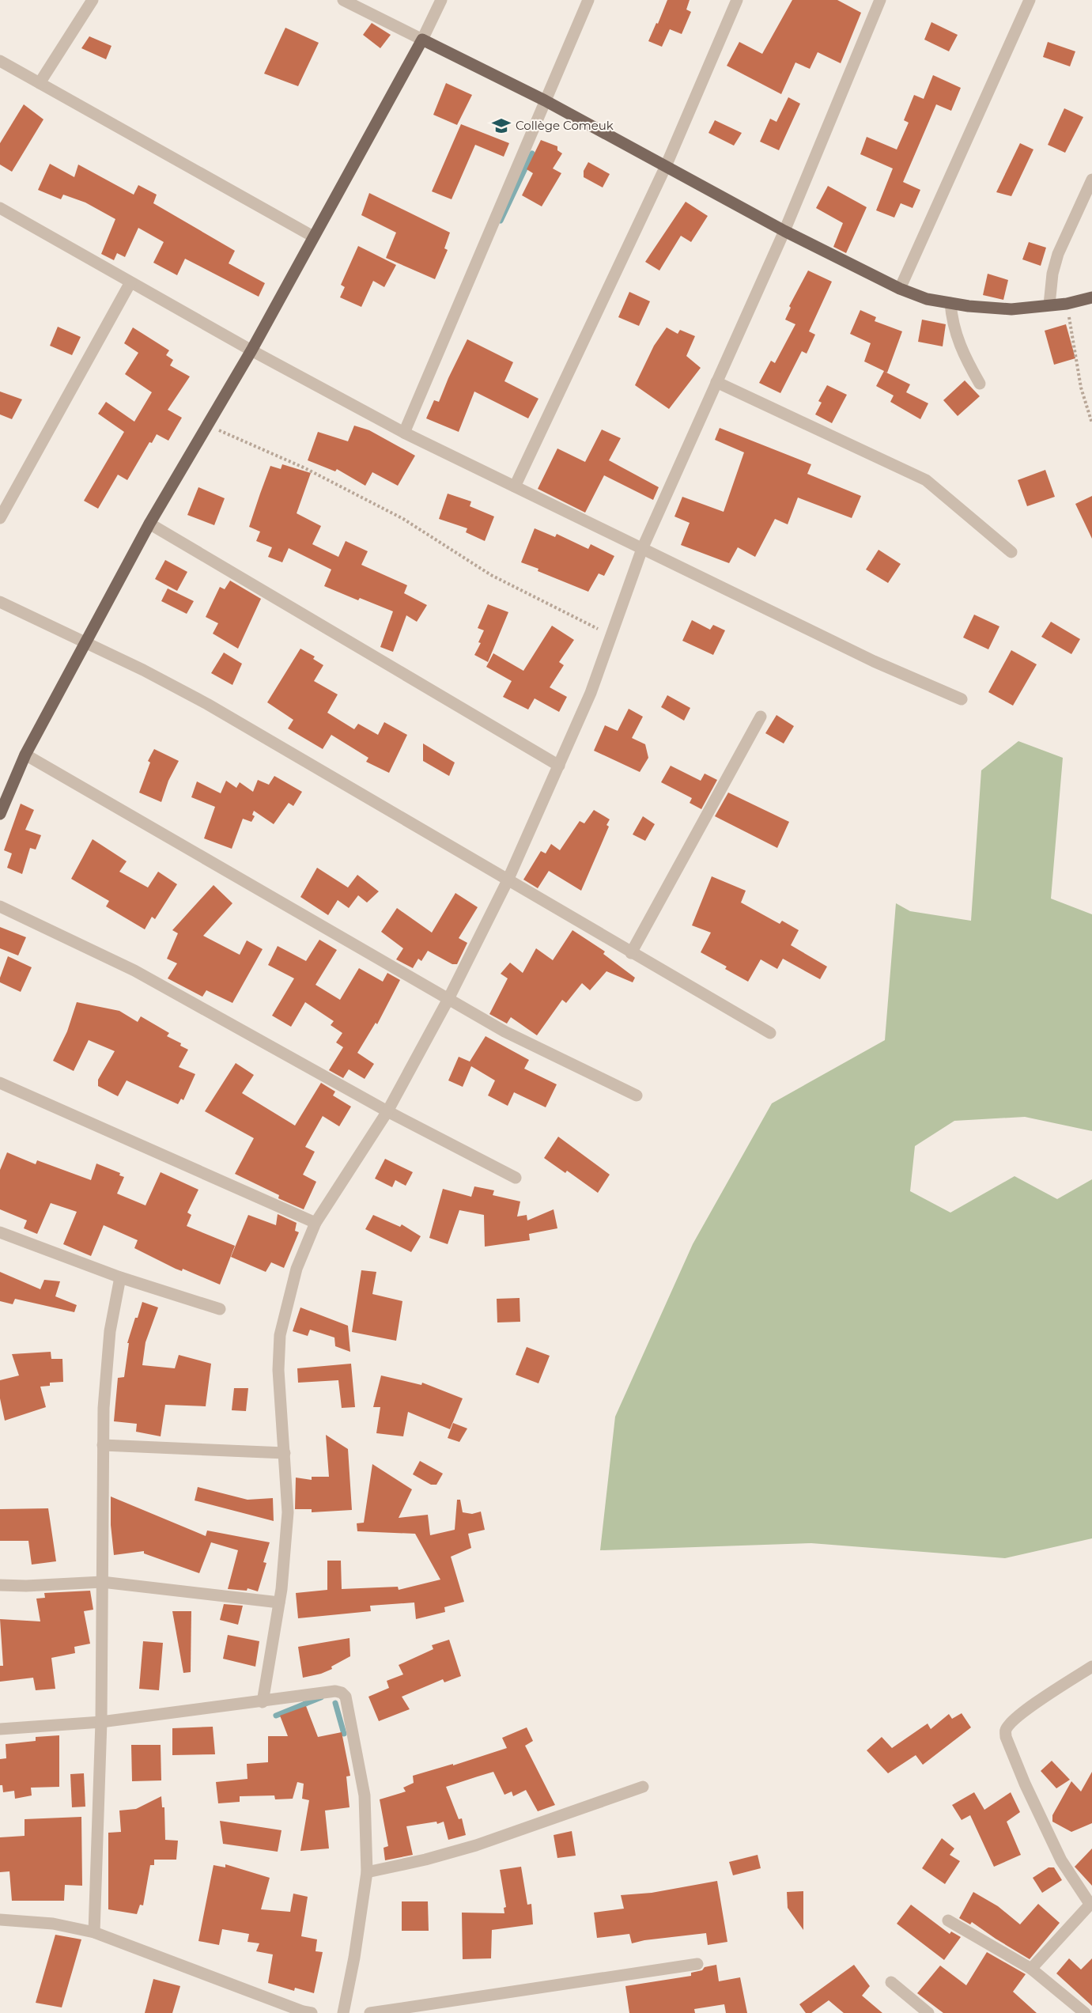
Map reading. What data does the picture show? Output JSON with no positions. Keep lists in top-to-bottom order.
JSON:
{
  "places": {
    "school or university": ["Collège Comeuk"]
  }
}
